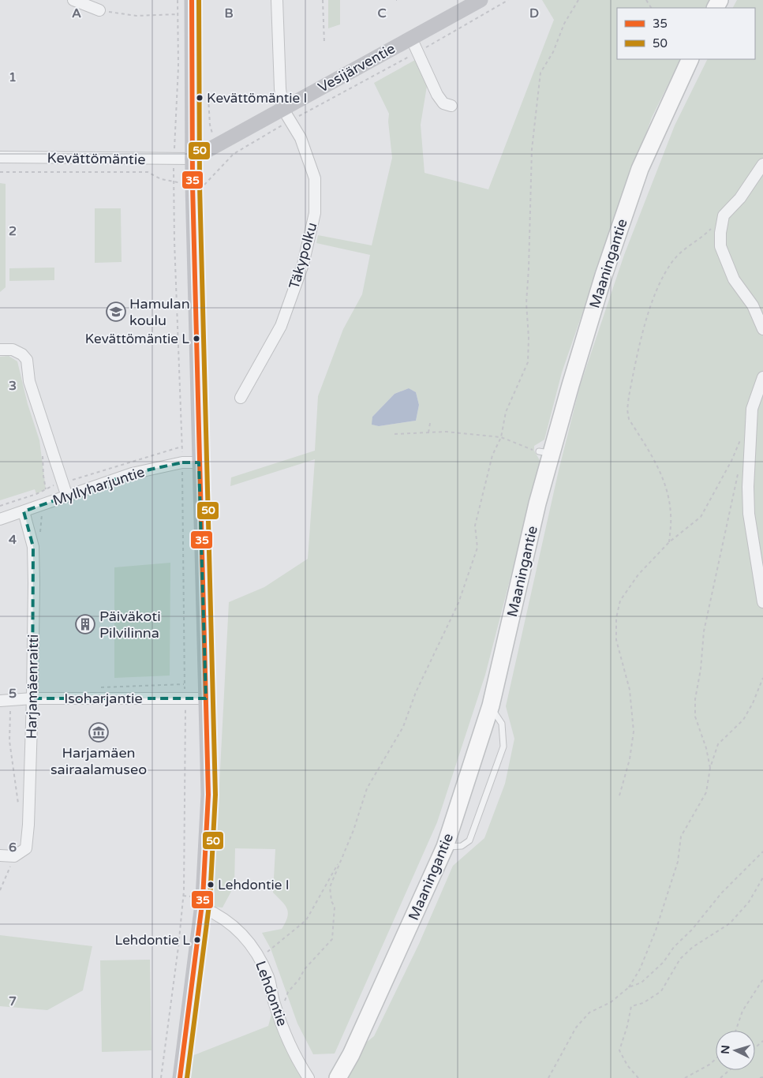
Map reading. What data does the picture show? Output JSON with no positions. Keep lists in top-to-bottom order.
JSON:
{
  "streets": {
    "main road": ["Maaningantie"],
    "street": [
      "Vesijärventie",
      "Kevättömäntie",
      "Täkypolku",
      "Myllyharjuntie",
      "Harjamäenraitti",
      "Isoharjantie",
      "Lehdontie"
    ]
  },
  "crossings": [
    ["Vesijärventie", "Kevättömäntie"],
    ["Vesijärventie", "Täkypolku"],
    ["Myllyharjuntie", "Harjamäenraitti"],
    ["Harjamäenraitti", "Isoharjantie"]
  ],
  "places": {
    "other": [
      "Kevättömäntie I",
      "Kevättömäntie L",
      "Lehdontie I",
      "Lehdontie L"
    ],
    "school or university": ["Hamulan koulu"],
    "building": ["Päiväkoti Pilvilinna"],
    "museum": ["Harjamäen sairaalamuseo"]
  },
  "lines": ["transit line 35", "transit line 50"],
  "legend": ["35", "50"],
  "north": "left",
  "grid": {
    "columns": [
      "A",
      "B",
      "C",
      "D"
    ],
    "rows": [
      "1",
      "2",
      "3",
      "4",
      "5",
      "6",
      "7"
    ]
  }
}
